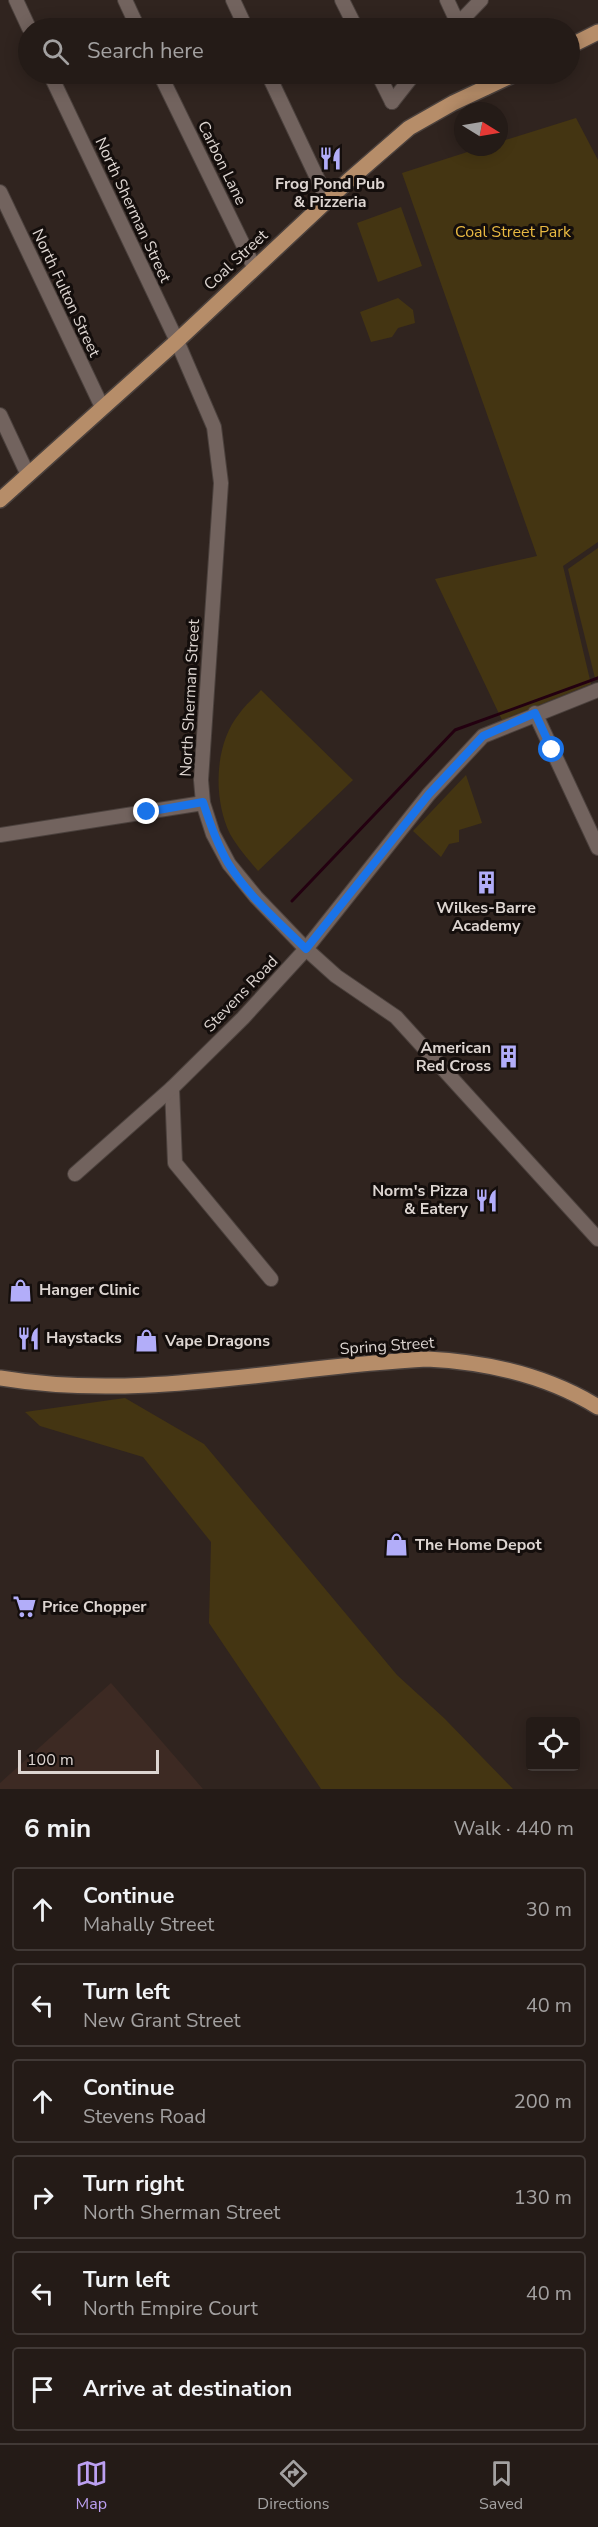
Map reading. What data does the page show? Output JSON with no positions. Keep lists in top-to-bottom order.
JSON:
{
  "streets": {
    "main road": ["Coal Street", "Spring Street"],
    "street": [
      "Carbon Lane",
      "North Sherman Street",
      "North Fulton Street",
      "Stevens Road"
    ]
  },
  "crossings": [
    ["Carbon Lane", "Coal Street"],
    ["North Sherman Street", "Coal Street"],
    ["North Sherman Street", "Stevens Road"],
    ["Coal Street", "North Fulton Street"]
  ],
  "parks": ["Coal Street Park"],
  "places": {
    "restaurant": ["Frog Pond Pub & Pizzeria", "Norm's Pizza & Eatery", "Haystacks"],
    "building": ["Wilkes-Barre Academy", "American Red Cross"],
    "shop": ["Hanger Clinic", "Vape Dragons", "The Home Depot"],
    "supermarket": ["Price Chopper"]
  },
  "scale_bar": "100 m",
  "north": "right",
  "page": {
    "search": "Search here",
    "scale": "100 m",
    "heading": ["6 min", "Walk · 440 m"],
    "list": [
      ["Continue", "Mahally Street", "30 m"],
      ["Turn left", "New Grant Street", "40 m"],
      ["Continue", "Stevens Road", "200 m"],
      ["Turn right", "North Sherman Street", "130 m"],
      ["Turn left", "North Empire Court", "40 m"],
      "Arrive at destination"
    ],
    "nav": ["Map", "Directions", "Saved"]
  }
}
